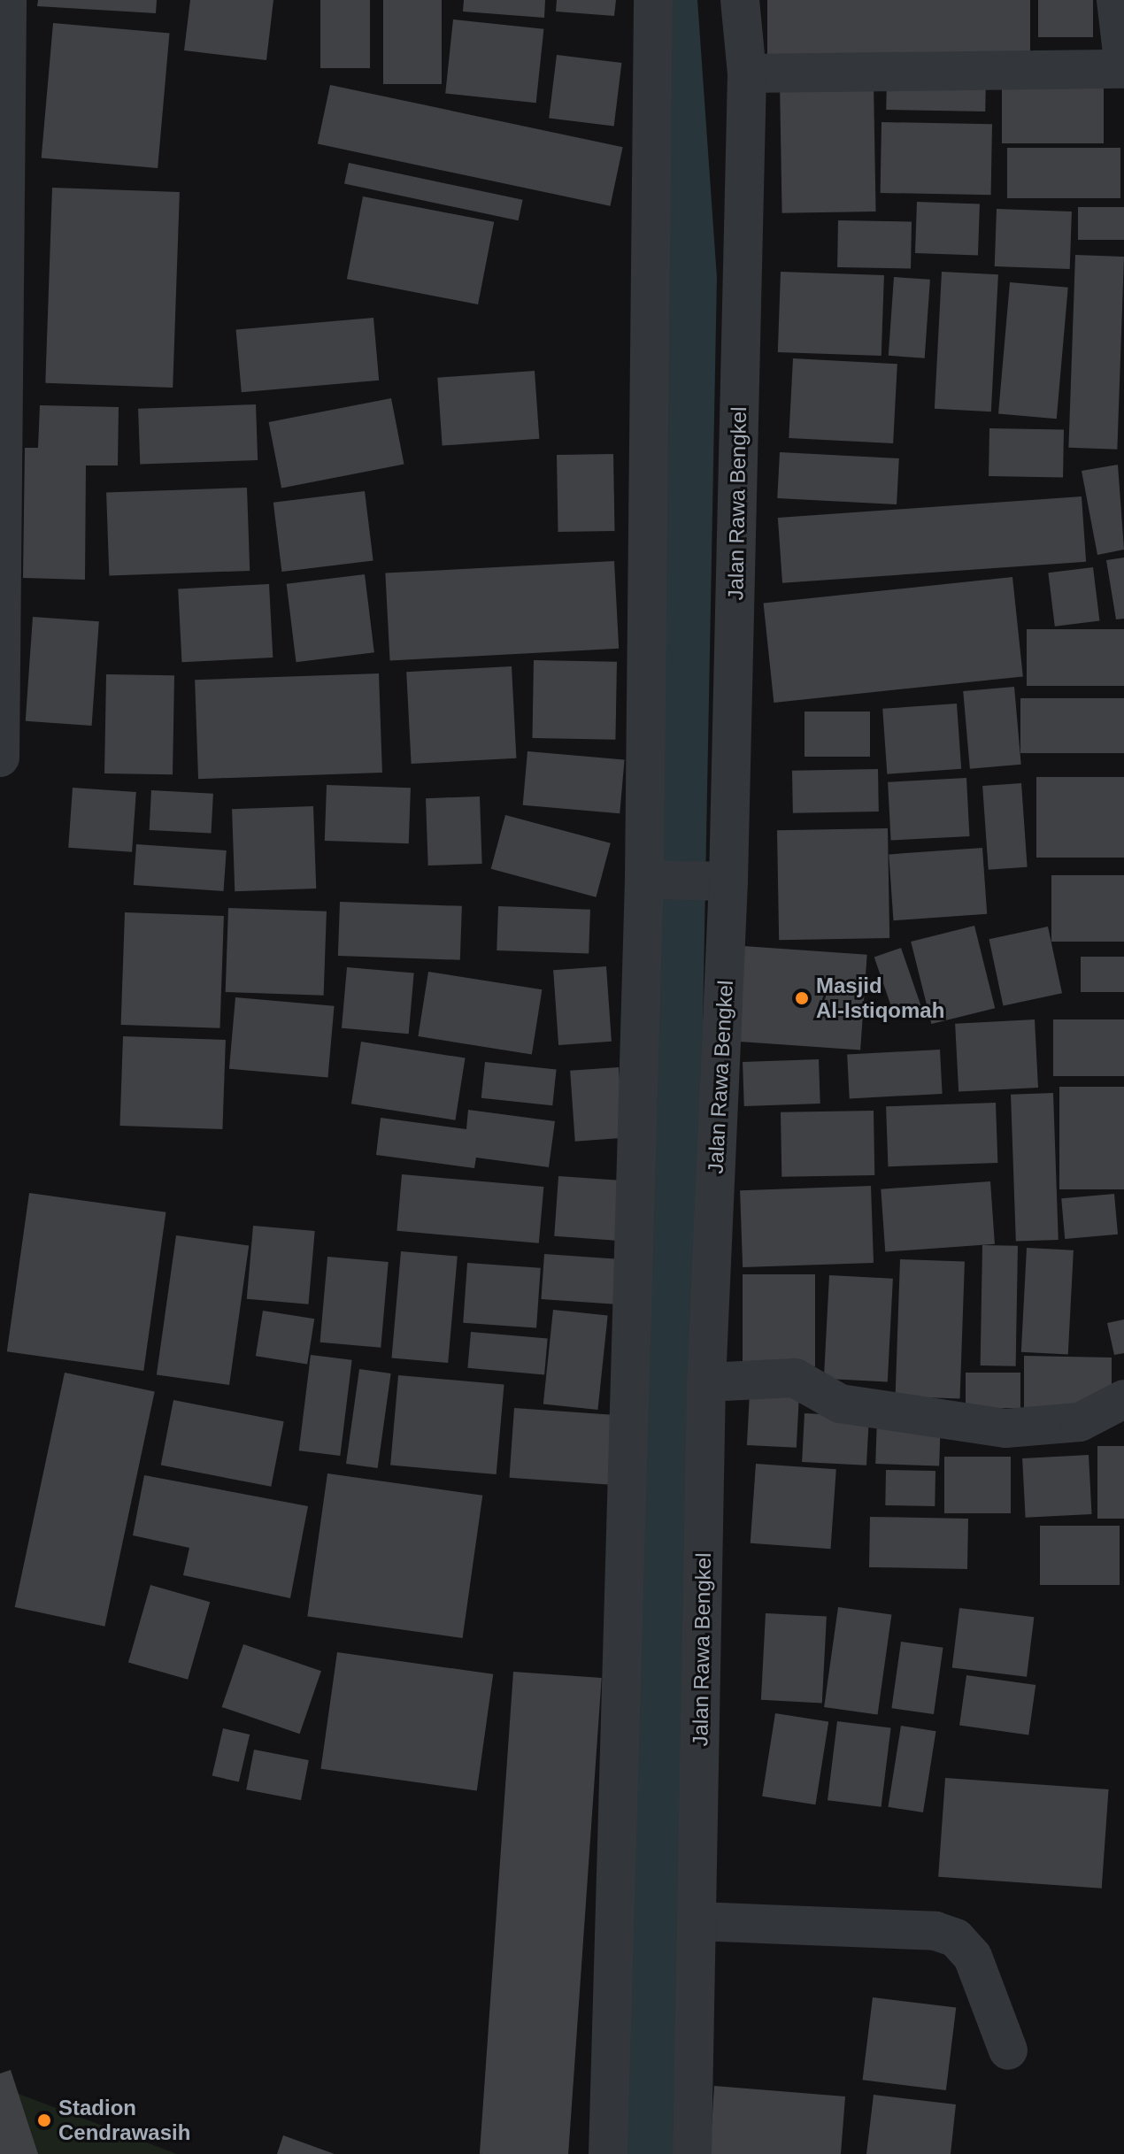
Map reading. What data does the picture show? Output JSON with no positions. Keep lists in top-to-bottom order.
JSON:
{
  "streets": {
    "street": ["Jalan Rawa Bengkel"]
  },
  "places": ["Masjid Al-Istiqomah", "Stadion Cendrawasih"]
}
